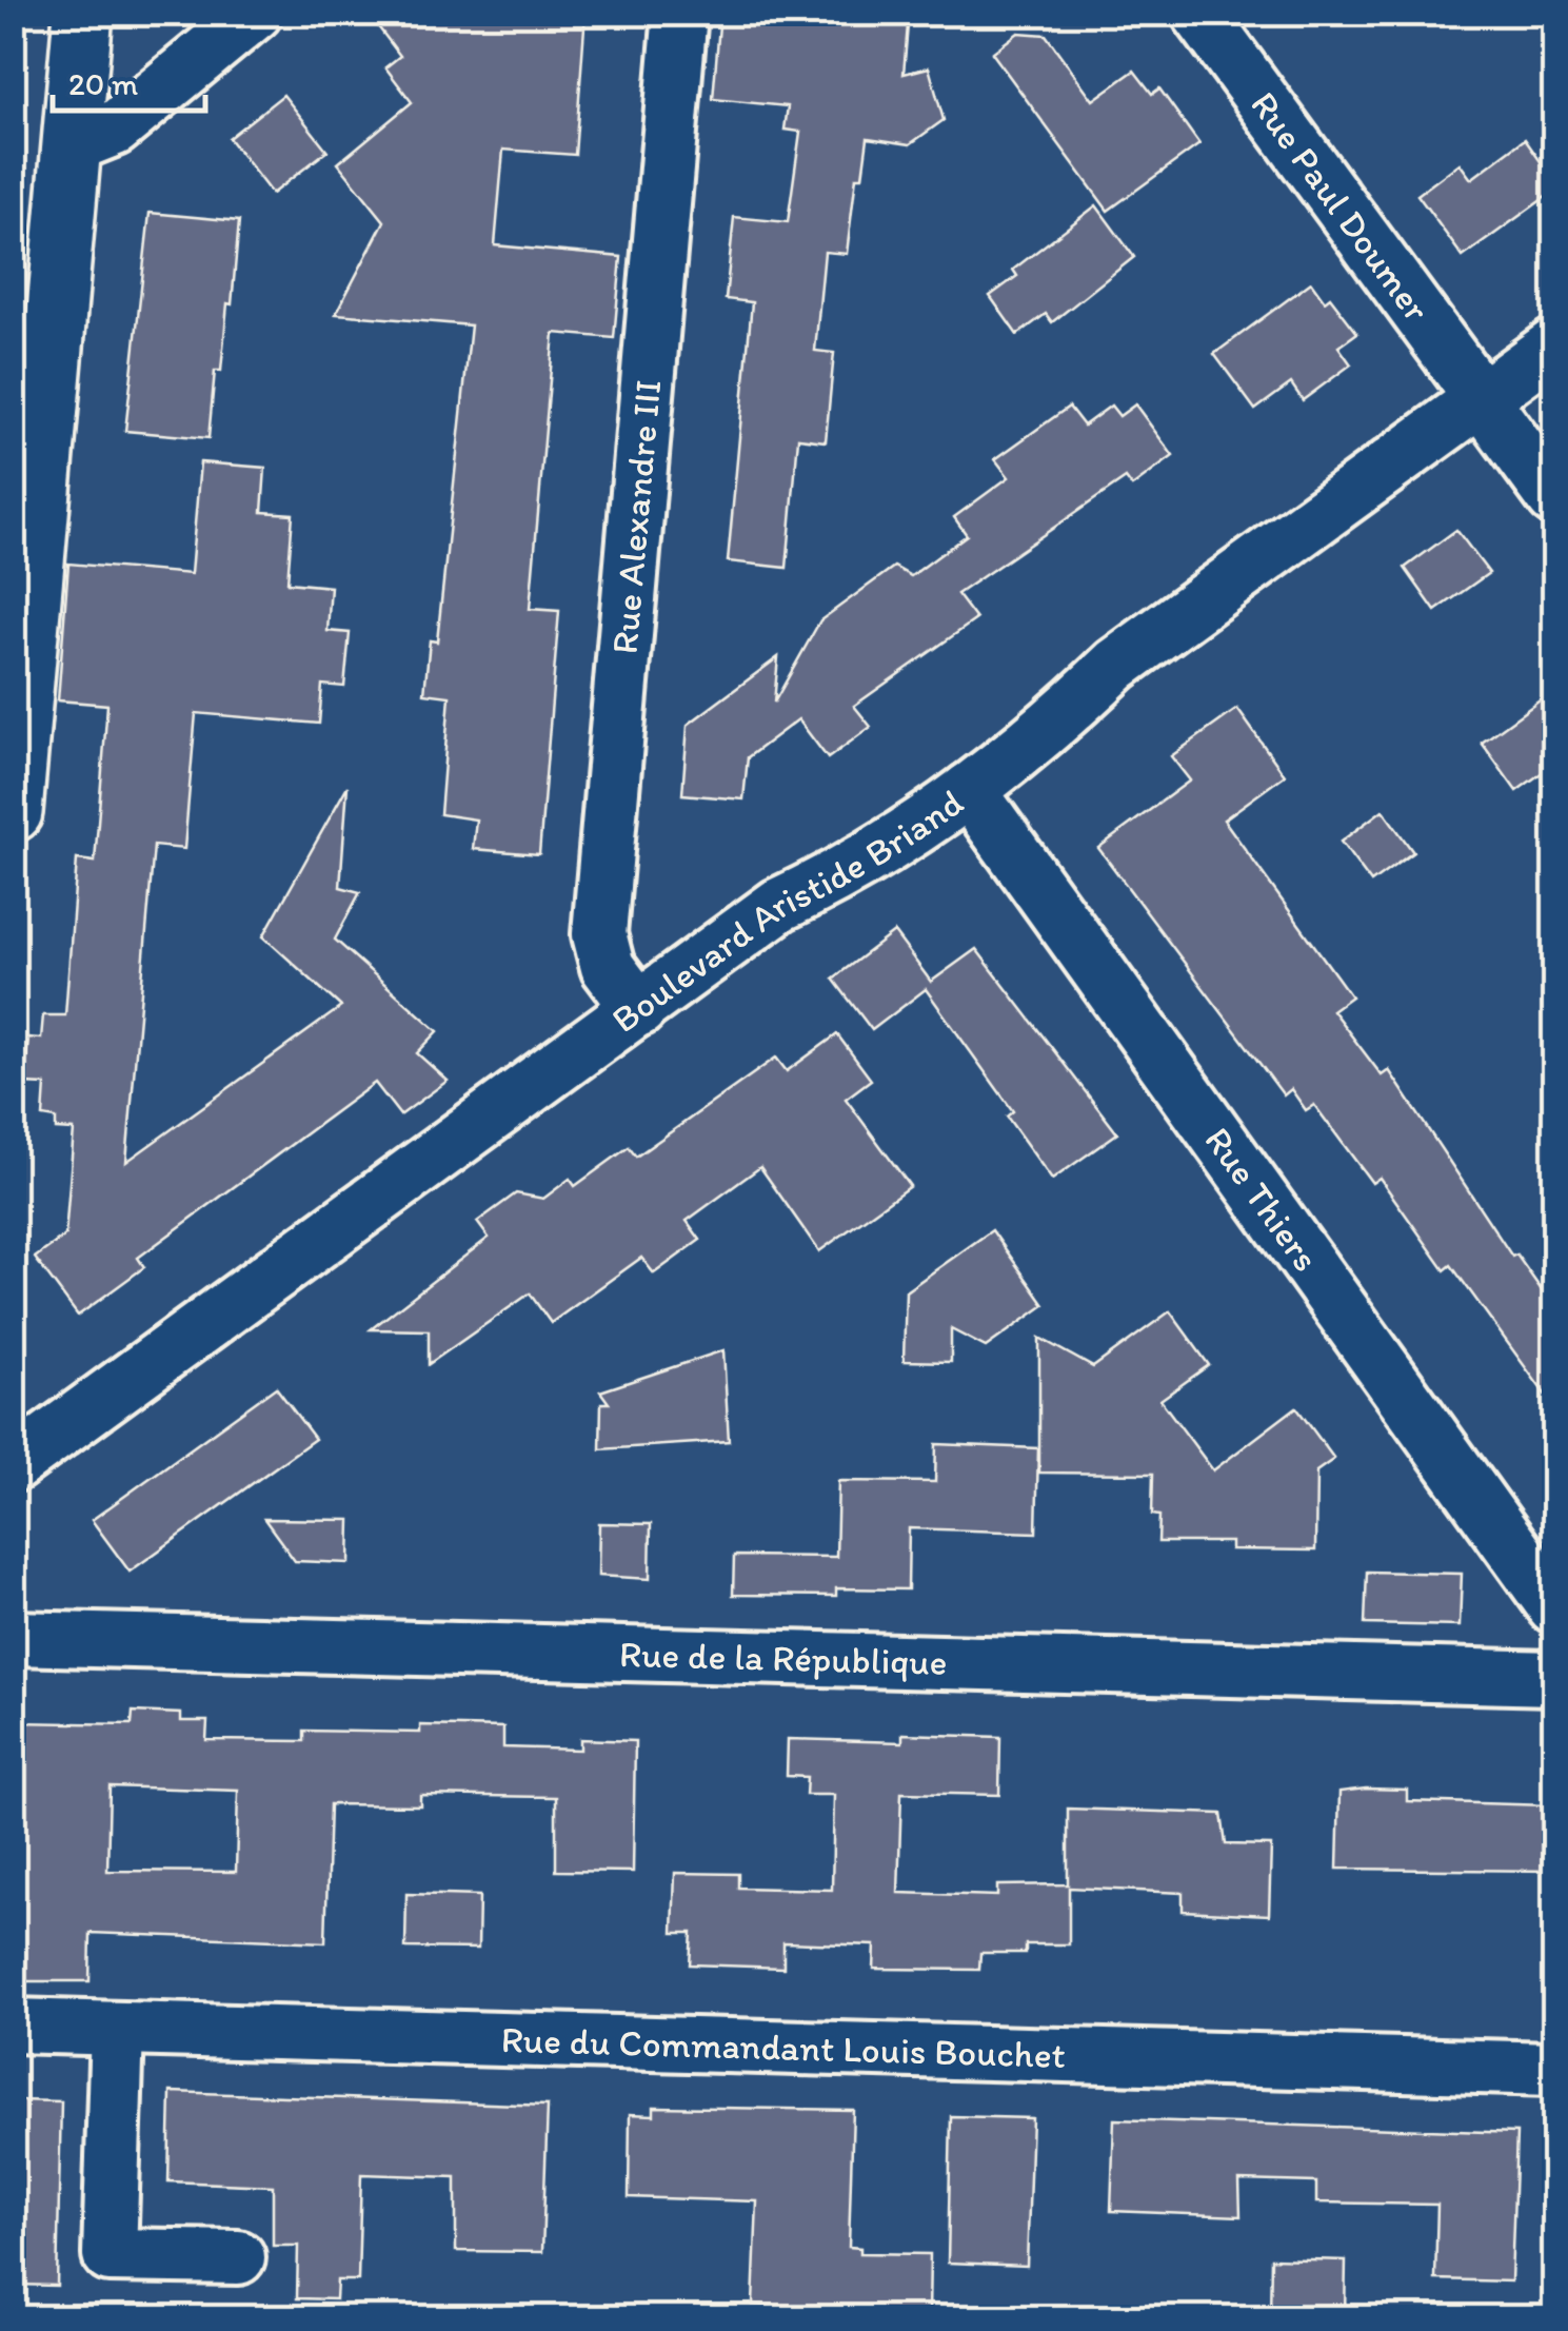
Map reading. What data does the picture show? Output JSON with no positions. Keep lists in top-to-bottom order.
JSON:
{
  "streets": {
    "street": [
      "Rue Paul Doumer",
      "Rue Alexandre III",
      "Boulevard Aristide Briand",
      "Rue Thiers",
      "Rue de la République",
      "Rue du Commandant Louis Bouchet"
    ]
  },
  "crossings": [
    ["Rue Paul Doumer", "Boulevard Aristide Briand"],
    ["Rue Alexandre III", "Boulevard Aristide Briand"],
    ["Boulevard Aristide Briand", "Rue Thiers"]
  ],
  "scale_bar": "20 m"
}
